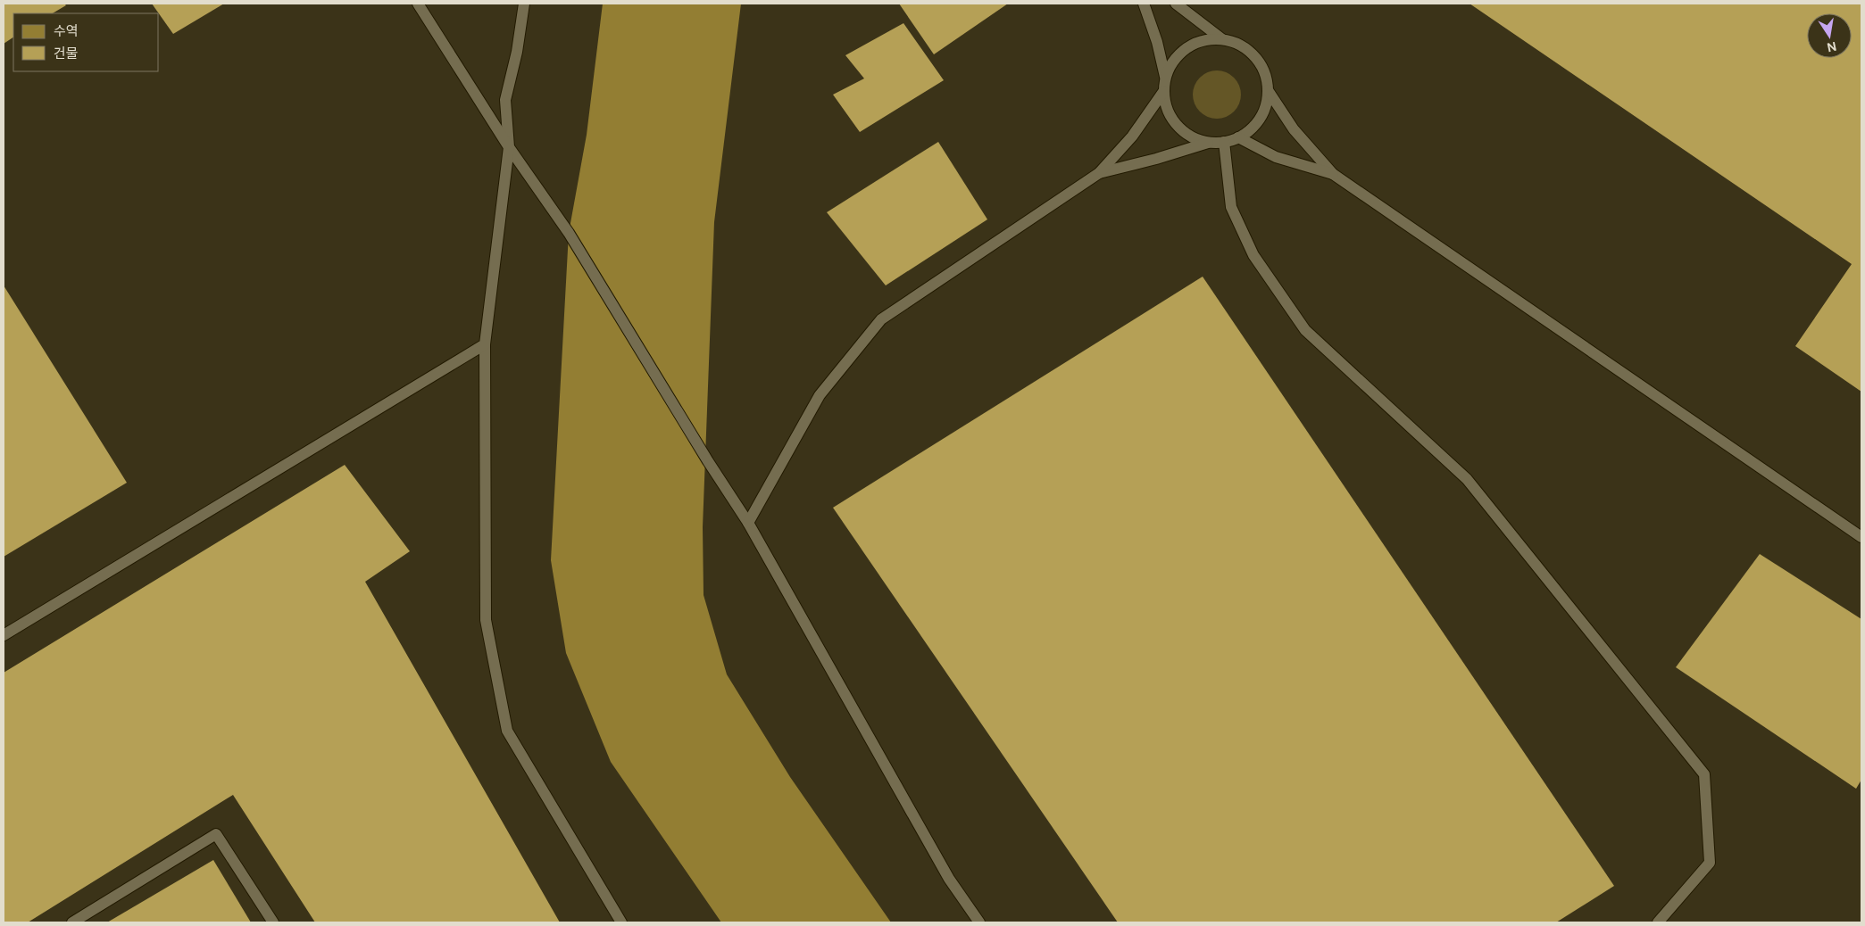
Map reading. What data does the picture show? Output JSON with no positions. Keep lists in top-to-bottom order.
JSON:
{
  "legend": ["수역", "건물"],
  "north": "bottom"
}
